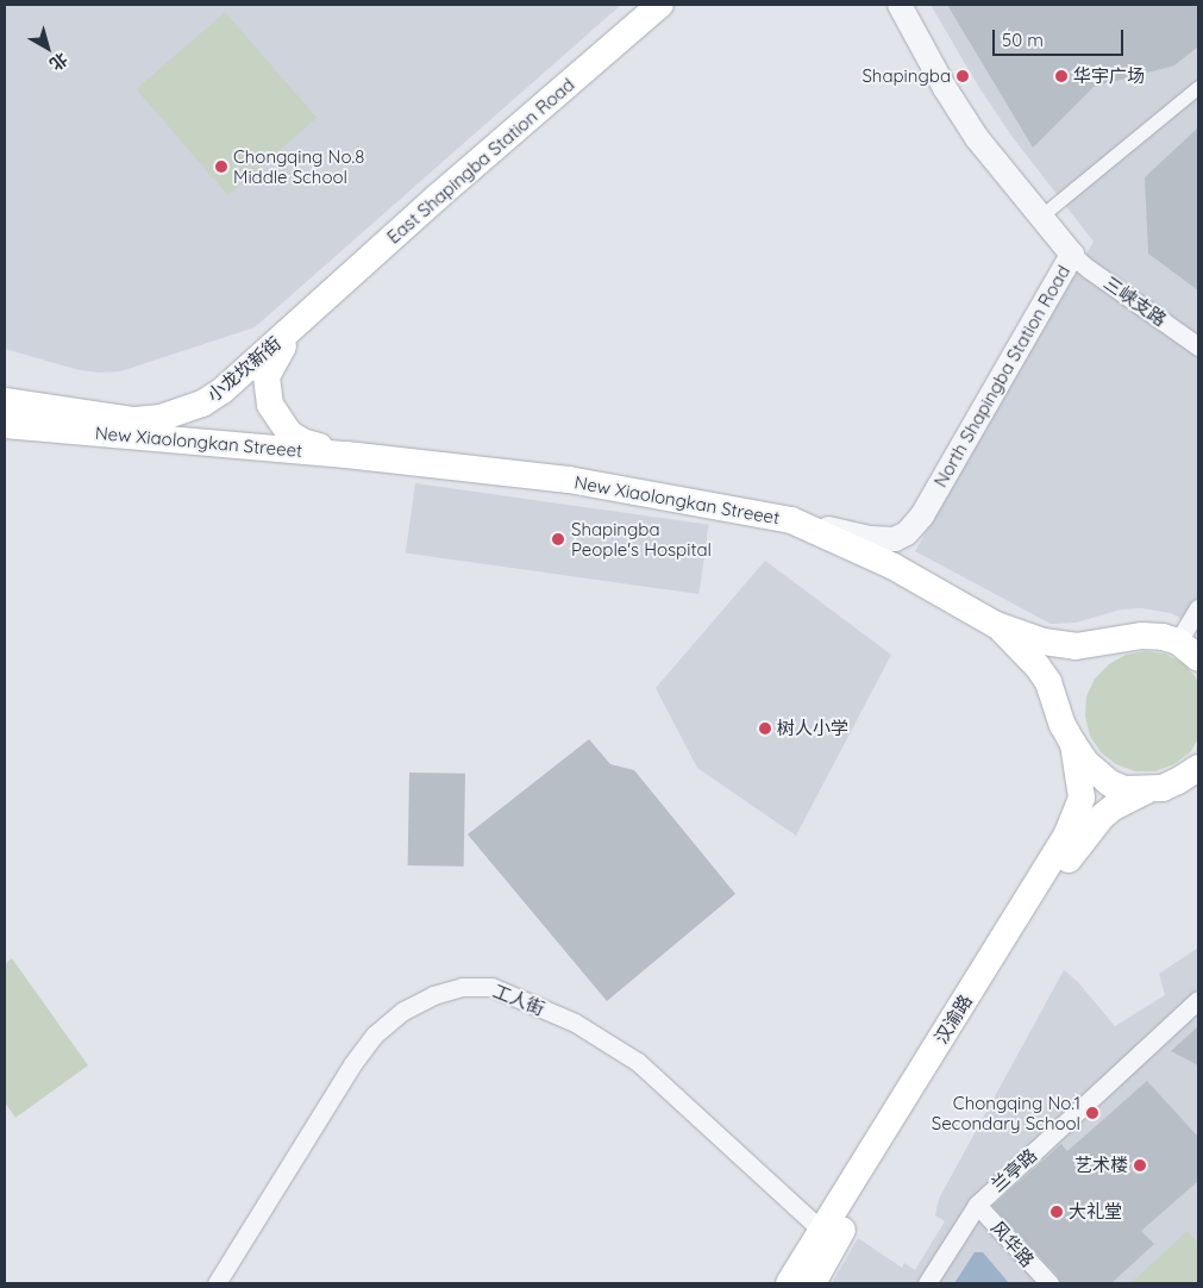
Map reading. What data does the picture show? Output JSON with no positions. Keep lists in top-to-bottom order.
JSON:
{
  "streets": {
    "main road": [
      "East Shapingba Station Road",
      "小龙坎新街",
      "New Xiaolongkan Streeet",
      "汉渝路"
    ],
    "street": [
      "三峡支路",
      "North Shapingba Station Road",
      "工人街",
      "兰亭路",
      "风华路"
    ]
  },
  "crossings": [
    ["East Shapingba Station Road", "小龙坎新街"],
    ["三峡支路", "North Shapingba Station Road"],
    ["North Shapingba Station Road", "New Xiaolongkan Streeet"],
    ["New Xiaolongkan Streeet", "汉渝路"],
    ["工人街", "汉渝路"],
    ["兰亭路", "风华路"]
  ],
  "places": [
    "Shapingba",
    "华宇广场",
    "Chongqing No.8 Middle School",
    "Shapingba People's Hospital",
    "树人小学",
    "Chongqing No.1 Secondary School",
    "艺术楼",
    "大礼堂"
  ],
  "scale_bar": "50 m",
  "north": "bottom right"
}
